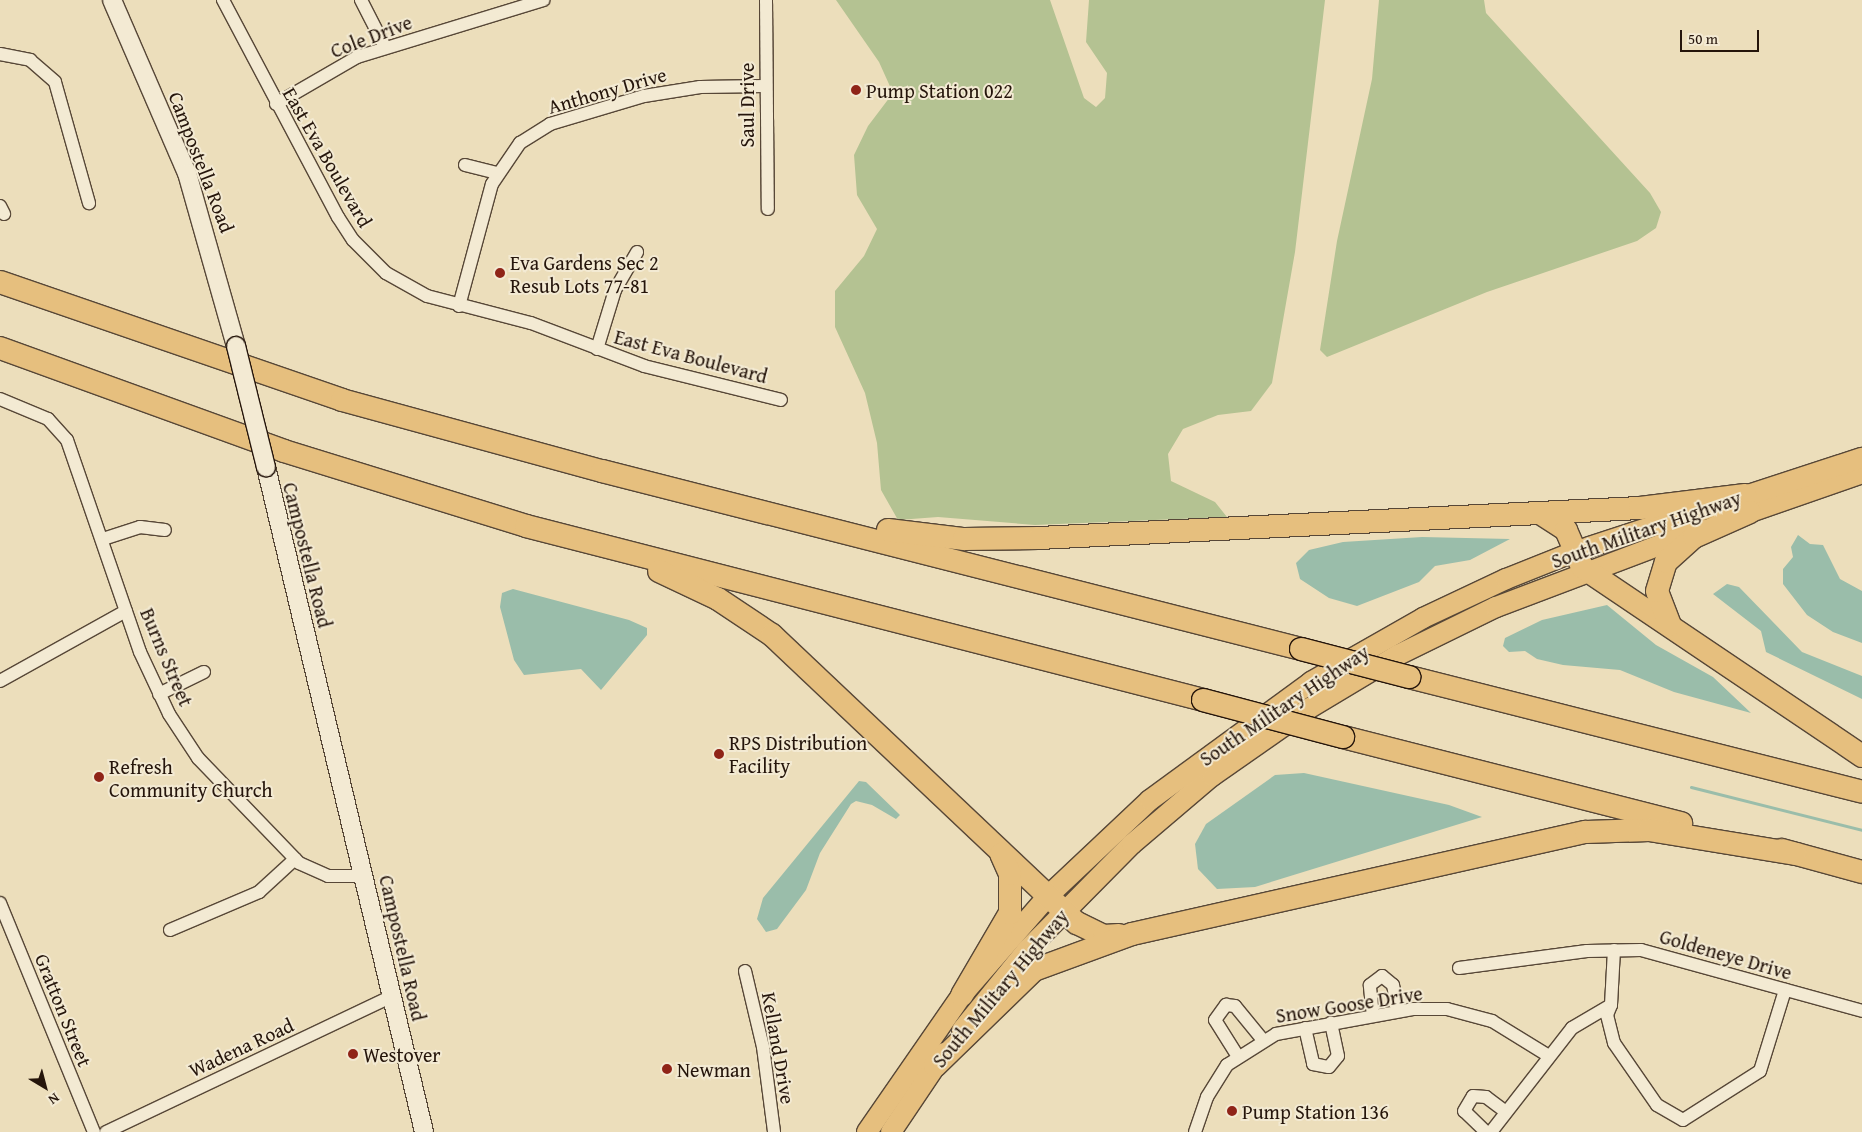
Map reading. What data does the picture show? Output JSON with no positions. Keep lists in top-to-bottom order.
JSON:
{
  "streets": {
    "main road": ["Campostella Road", "South Military Highway"],
    "street": [
      "Cole Drive",
      "Anthony Drive",
      "Saul Drive",
      "East Eva Boulevard",
      "Burns Street",
      "Goldeneye Drive",
      "Snow Goose Drive",
      "Gratton Street",
      "Wadena Road",
      "Kelland Drive"
    ]
  },
  "crossings": [
    ["Cole Drive", "East Eva Boulevard"],
    ["Anthony Drive", "Saul Drive"],
    ["Anthony Drive", "East Eva Boulevard"],
    ["Campostella Road", "Burns Street"],
    ["Campostella Road", "Wadena Road"]
  ],
  "places": [
    "Pump Station 022",
    "Eva Gardens Sec 2 Resub Lots 77-81",
    "RPS Distribution Facility",
    "Refresh Community Church",
    "Westover",
    "Newman",
    "Pump Station 136"
  ],
  "scale_bar": "50 m",
  "north": "bottom right"
}
